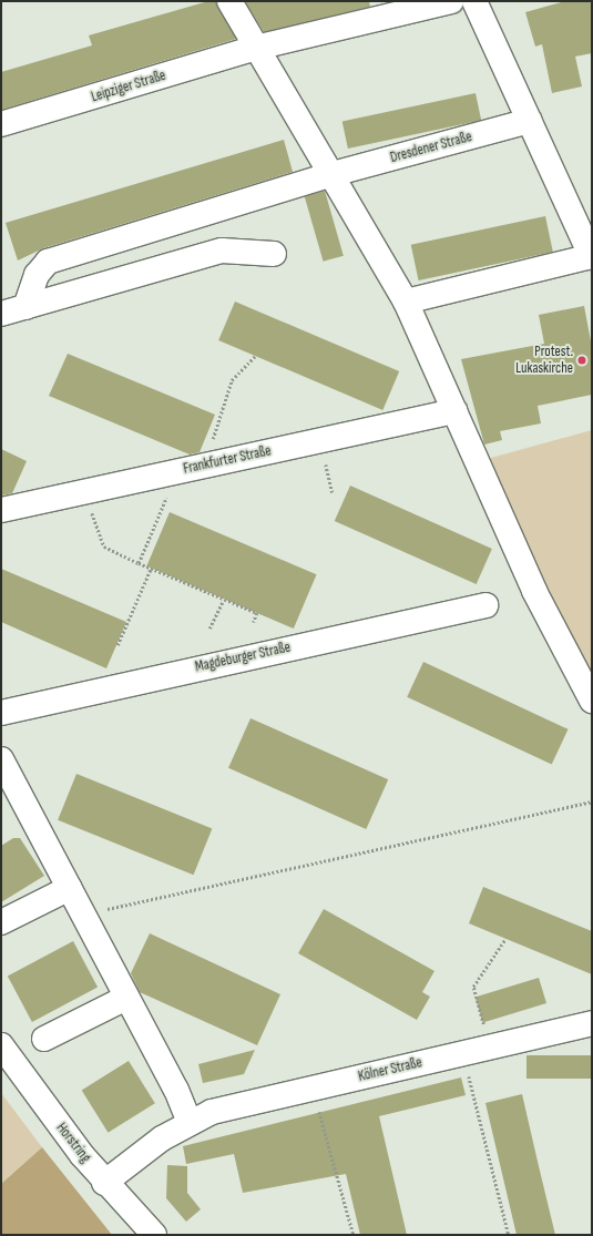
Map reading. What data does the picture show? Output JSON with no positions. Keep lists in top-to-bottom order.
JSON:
{
  "streets": {
    "street": [
      "Leipziger Straße",
      "Dresdener Straße",
      "Frankfurter Straße",
      "Magdeburger Straße",
      "Kölner Straße",
      "Horstring"
    ]
  },
  "crossings": [
    ["Kölner Straße", "Horstring"]
  ],
  "places": ["Protest. Lukaskirche"]
}
